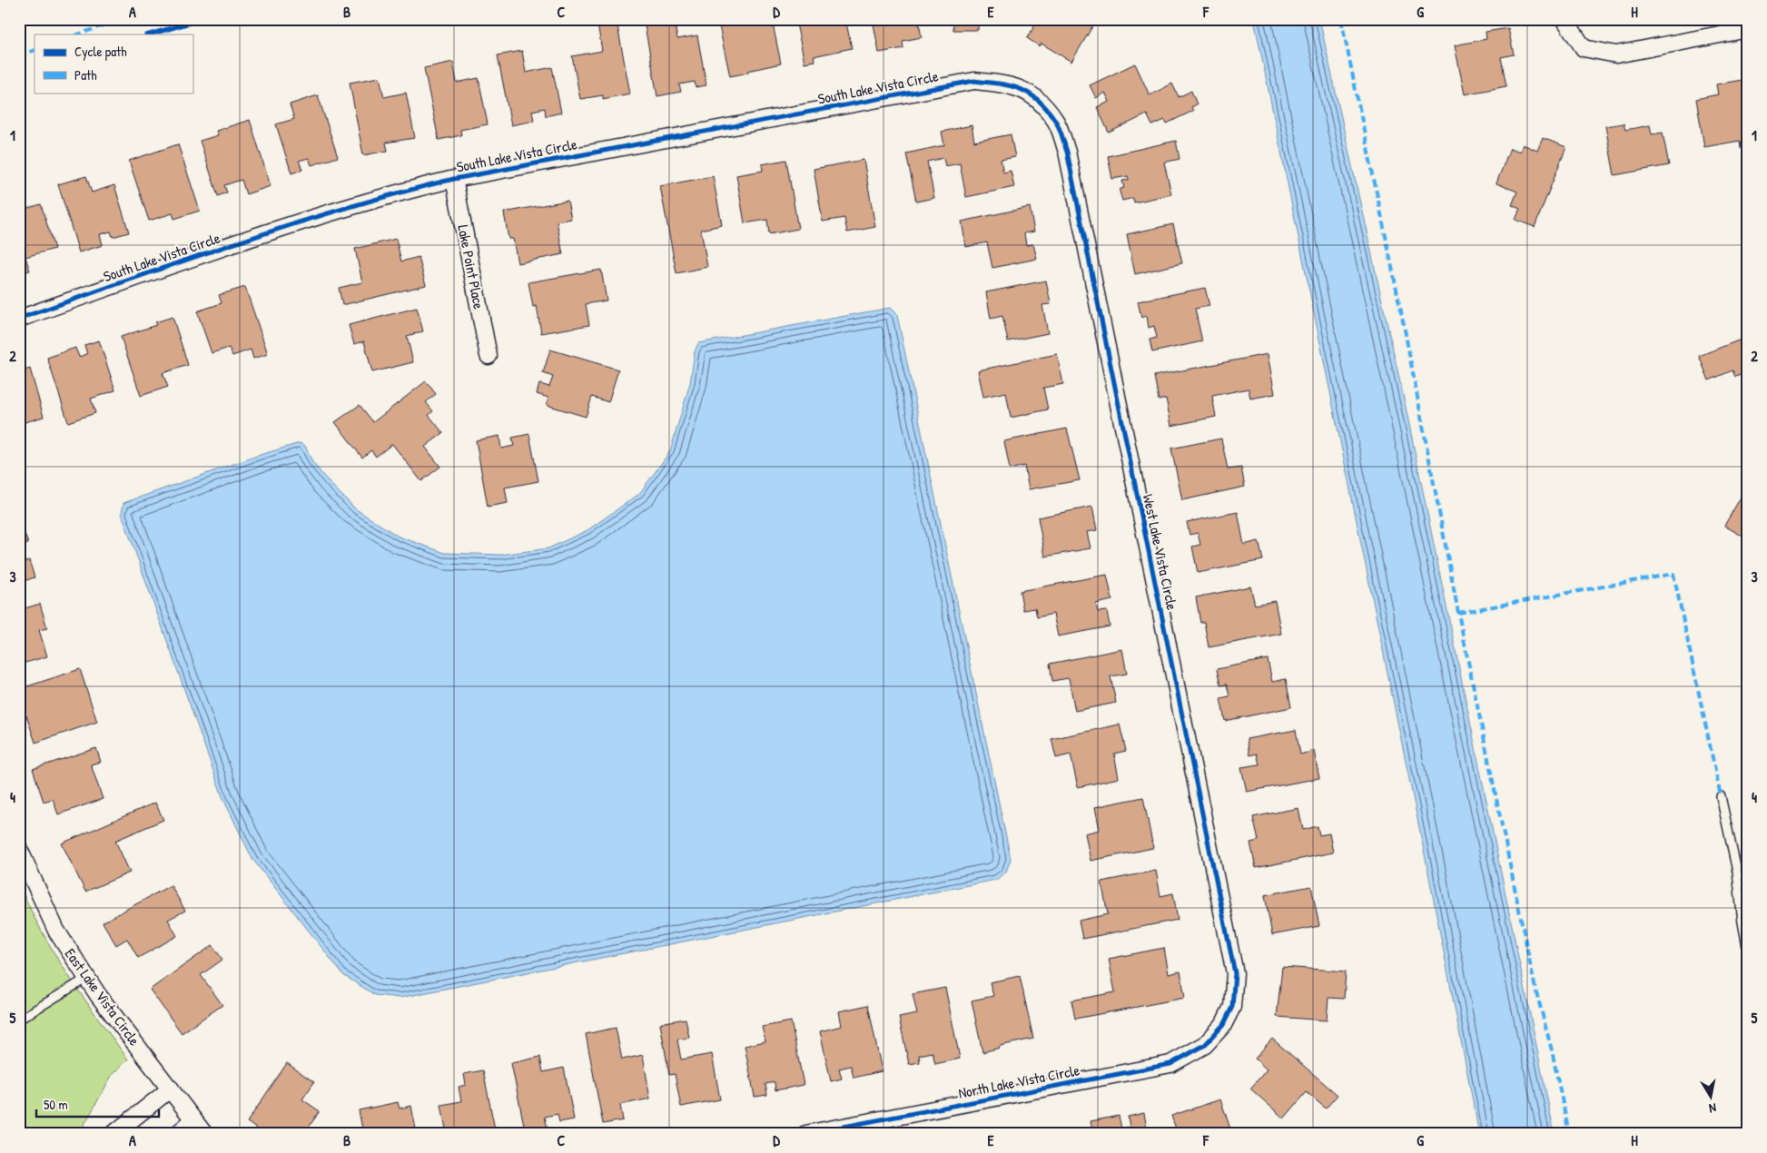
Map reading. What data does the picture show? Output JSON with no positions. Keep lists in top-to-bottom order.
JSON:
{
  "streets": {
    "street": [
      "South Lake Vista Circle",
      "Lake Point Place",
      "West Lake Vista Circle",
      "East Lake Vista Circle",
      "North Lake Vista Circle"
    ]
  },
  "crossings": [
    ["South Lake Vista Circle", "Lake Point Place"],
    ["South Lake Vista Circle", "West Lake Vista Circle"],
    ["West Lake Vista Circle", "North Lake Vista Circle"]
  ],
  "legend": ["Cycle path", "Path"],
  "scale_bar": "50 m",
  "north": "bottom",
  "grid": {
    "columns": [
      "A",
      "B",
      "C",
      "D",
      "E",
      "F",
      "G",
      "H"
    ],
    "rows": [
      "1",
      "2",
      "3",
      "4",
      "5"
    ]
  }
}
